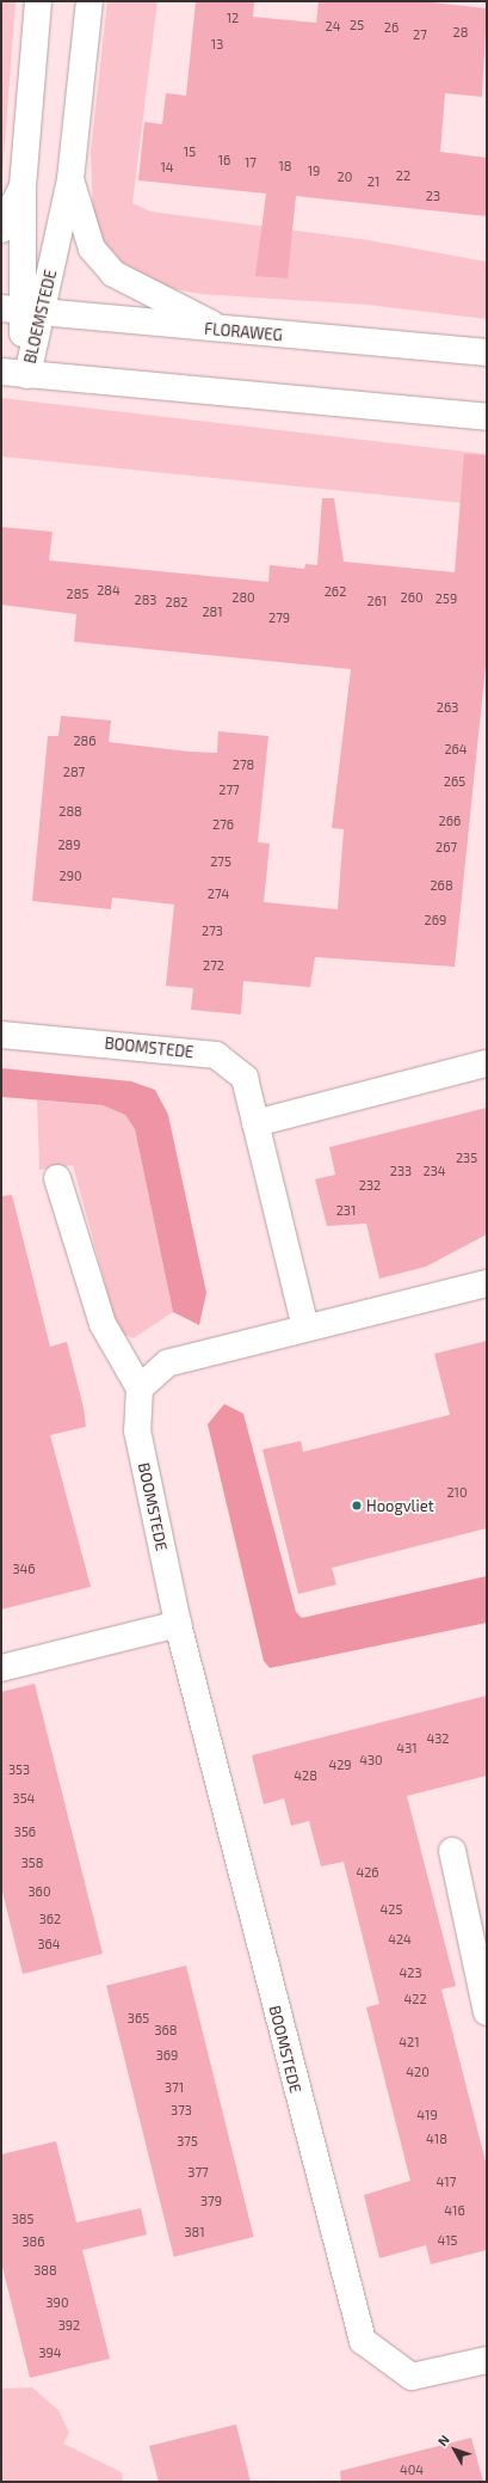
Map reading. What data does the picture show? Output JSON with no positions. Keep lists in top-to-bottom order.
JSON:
{
  "streets": {
    "street": ["BLOEMSTEDE", "FLORAWEG", "BOOMSTEDE"]
  },
  "crossings": [
    ["BLOEMSTEDE", "FLORAWEG"]
  ],
  "places": ["Hoogvliet"],
  "house_numbers": [
    "12",
    "25",
    "24",
    "26",
    "28",
    "27",
    "13",
    "15",
    "16",
    "17",
    "18",
    "14",
    "19",
    "22",
    "20",
    "21",
    "23",
    "284",
    "262",
    "285",
    "280",
    "260",
    "259",
    "283",
    "261",
    "282",
    "281",
    "279",
    "263",
    "286",
    "264",
    "278",
    "287",
    "265",
    "277",
    "288",
    "266",
    "276",
    "289",
    "267",
    "275",
    "290",
    "268",
    "274",
    "269",
    "273",
    "272",
    "235",
    "233",
    "234",
    "232",
    "231",
    "210",
    "346",
    "432",
    "431",
    "430",
    "429",
    "353",
    "428",
    "354",
    "356",
    "358",
    "426",
    "360",
    "425",
    "362",
    "424",
    "364",
    "423",
    "422",
    "365",
    "368",
    "421",
    "369",
    "420",
    "371",
    "373",
    "419",
    "418",
    "375",
    "377",
    "417",
    "379",
    "416",
    "385",
    "381",
    "415",
    "386",
    "388",
    "390",
    "392",
    "394",
    "404"
  ],
  "north": "top left"
}
